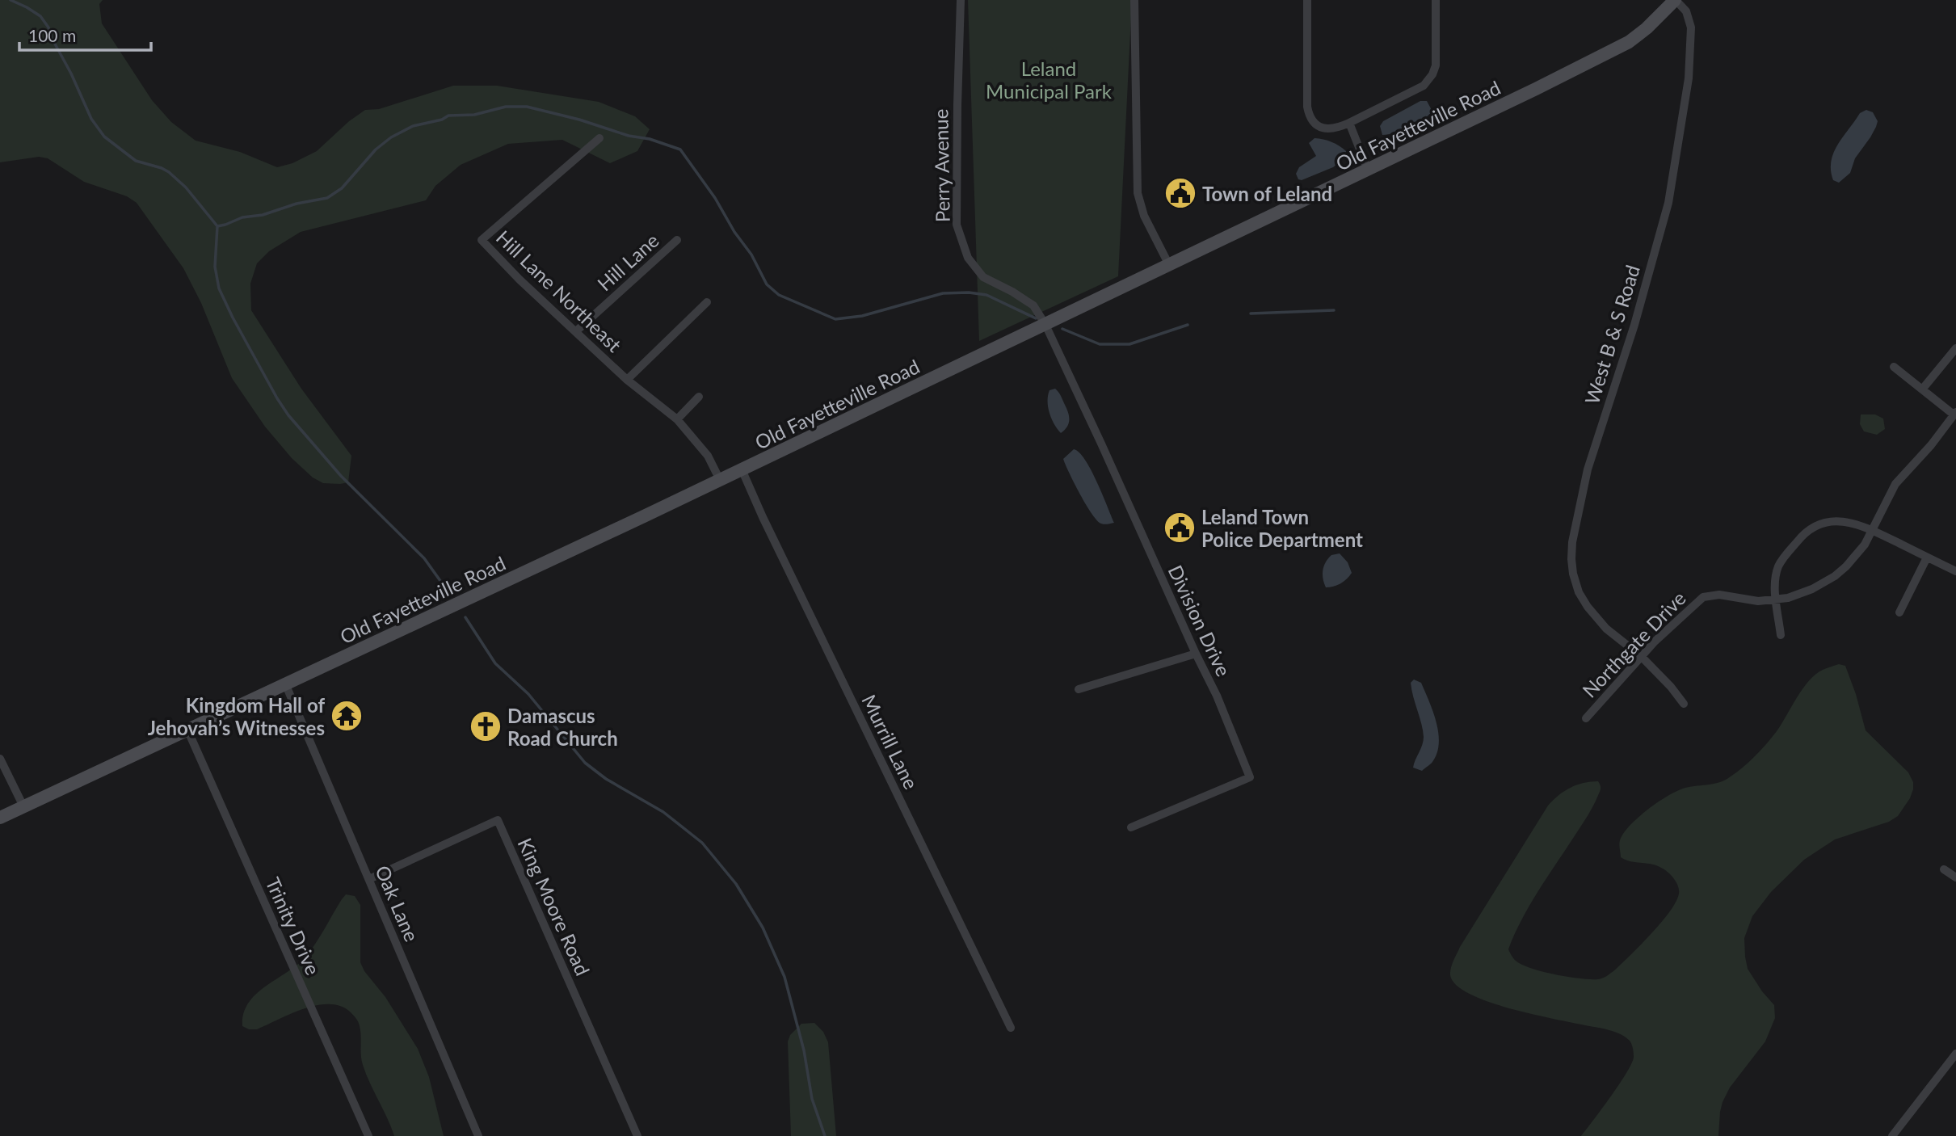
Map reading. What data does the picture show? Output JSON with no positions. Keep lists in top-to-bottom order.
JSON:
{
  "streets": {
    "street": [
      "Old Fayetteville Road",
      "Perry Avenue",
      "Hill Lane",
      "Hill Lane Northeast",
      "West B & S Road",
      "Division Drive",
      "Northgate Drive",
      "Murrill Lane",
      "Oak Lane",
      "King Moore Road",
      "Trinity Drive"
    ]
  },
  "crossings": [
    ["Old Fayetteville Road", "Perry Avenue"],
    ["Old Fayetteville Road", "West B & S Road"],
    ["Old Fayetteville Road", "Division Drive"],
    ["Old Fayetteville Road", "Murrill Lane"],
    ["Old Fayetteville Road", "Oak Lane"],
    ["Old Fayetteville Road", "Trinity Drive"],
    ["Perry Avenue", "Division Drive"],
    ["Hill Lane", "Hill Lane Northeast"],
    ["West B & S Road", "Northgate Drive"],
    ["Oak Lane", "King Moore Road"]
  ],
  "parks": ["Leland Municipal Park"],
  "places": {
    "public building": ["Town of Leland", "Leland Town Police Department"],
    "temple": ["Kingdom Hall of Jehovah’s Witnesses"],
    "church": ["Damascus Road Church"]
  },
  "scale_bar": "100 m"
}
